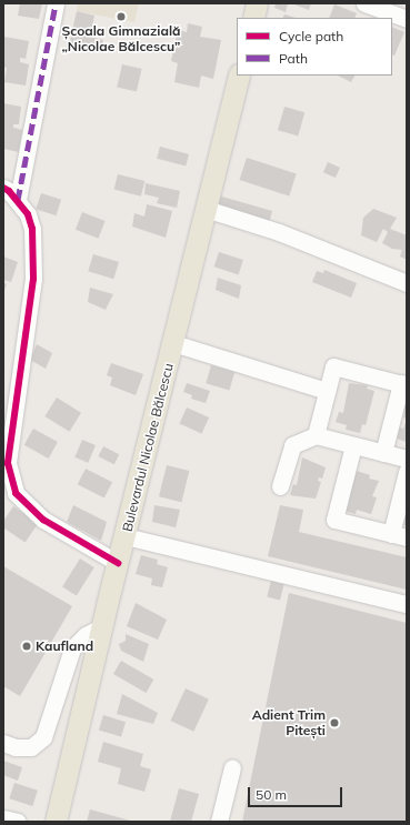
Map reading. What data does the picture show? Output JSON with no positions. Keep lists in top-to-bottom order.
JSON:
{
  "streets": {
    "main road": ["Bulevardul Nicolae Bălcescu"]
  },
  "places": ["Școala Gimnazială „Nicolae Bălcescu”", "Kaufland", "Adient Trim Pitești"],
  "legend": ["Cycle path", "Path"],
  "scale_bar": "50 m"
}
